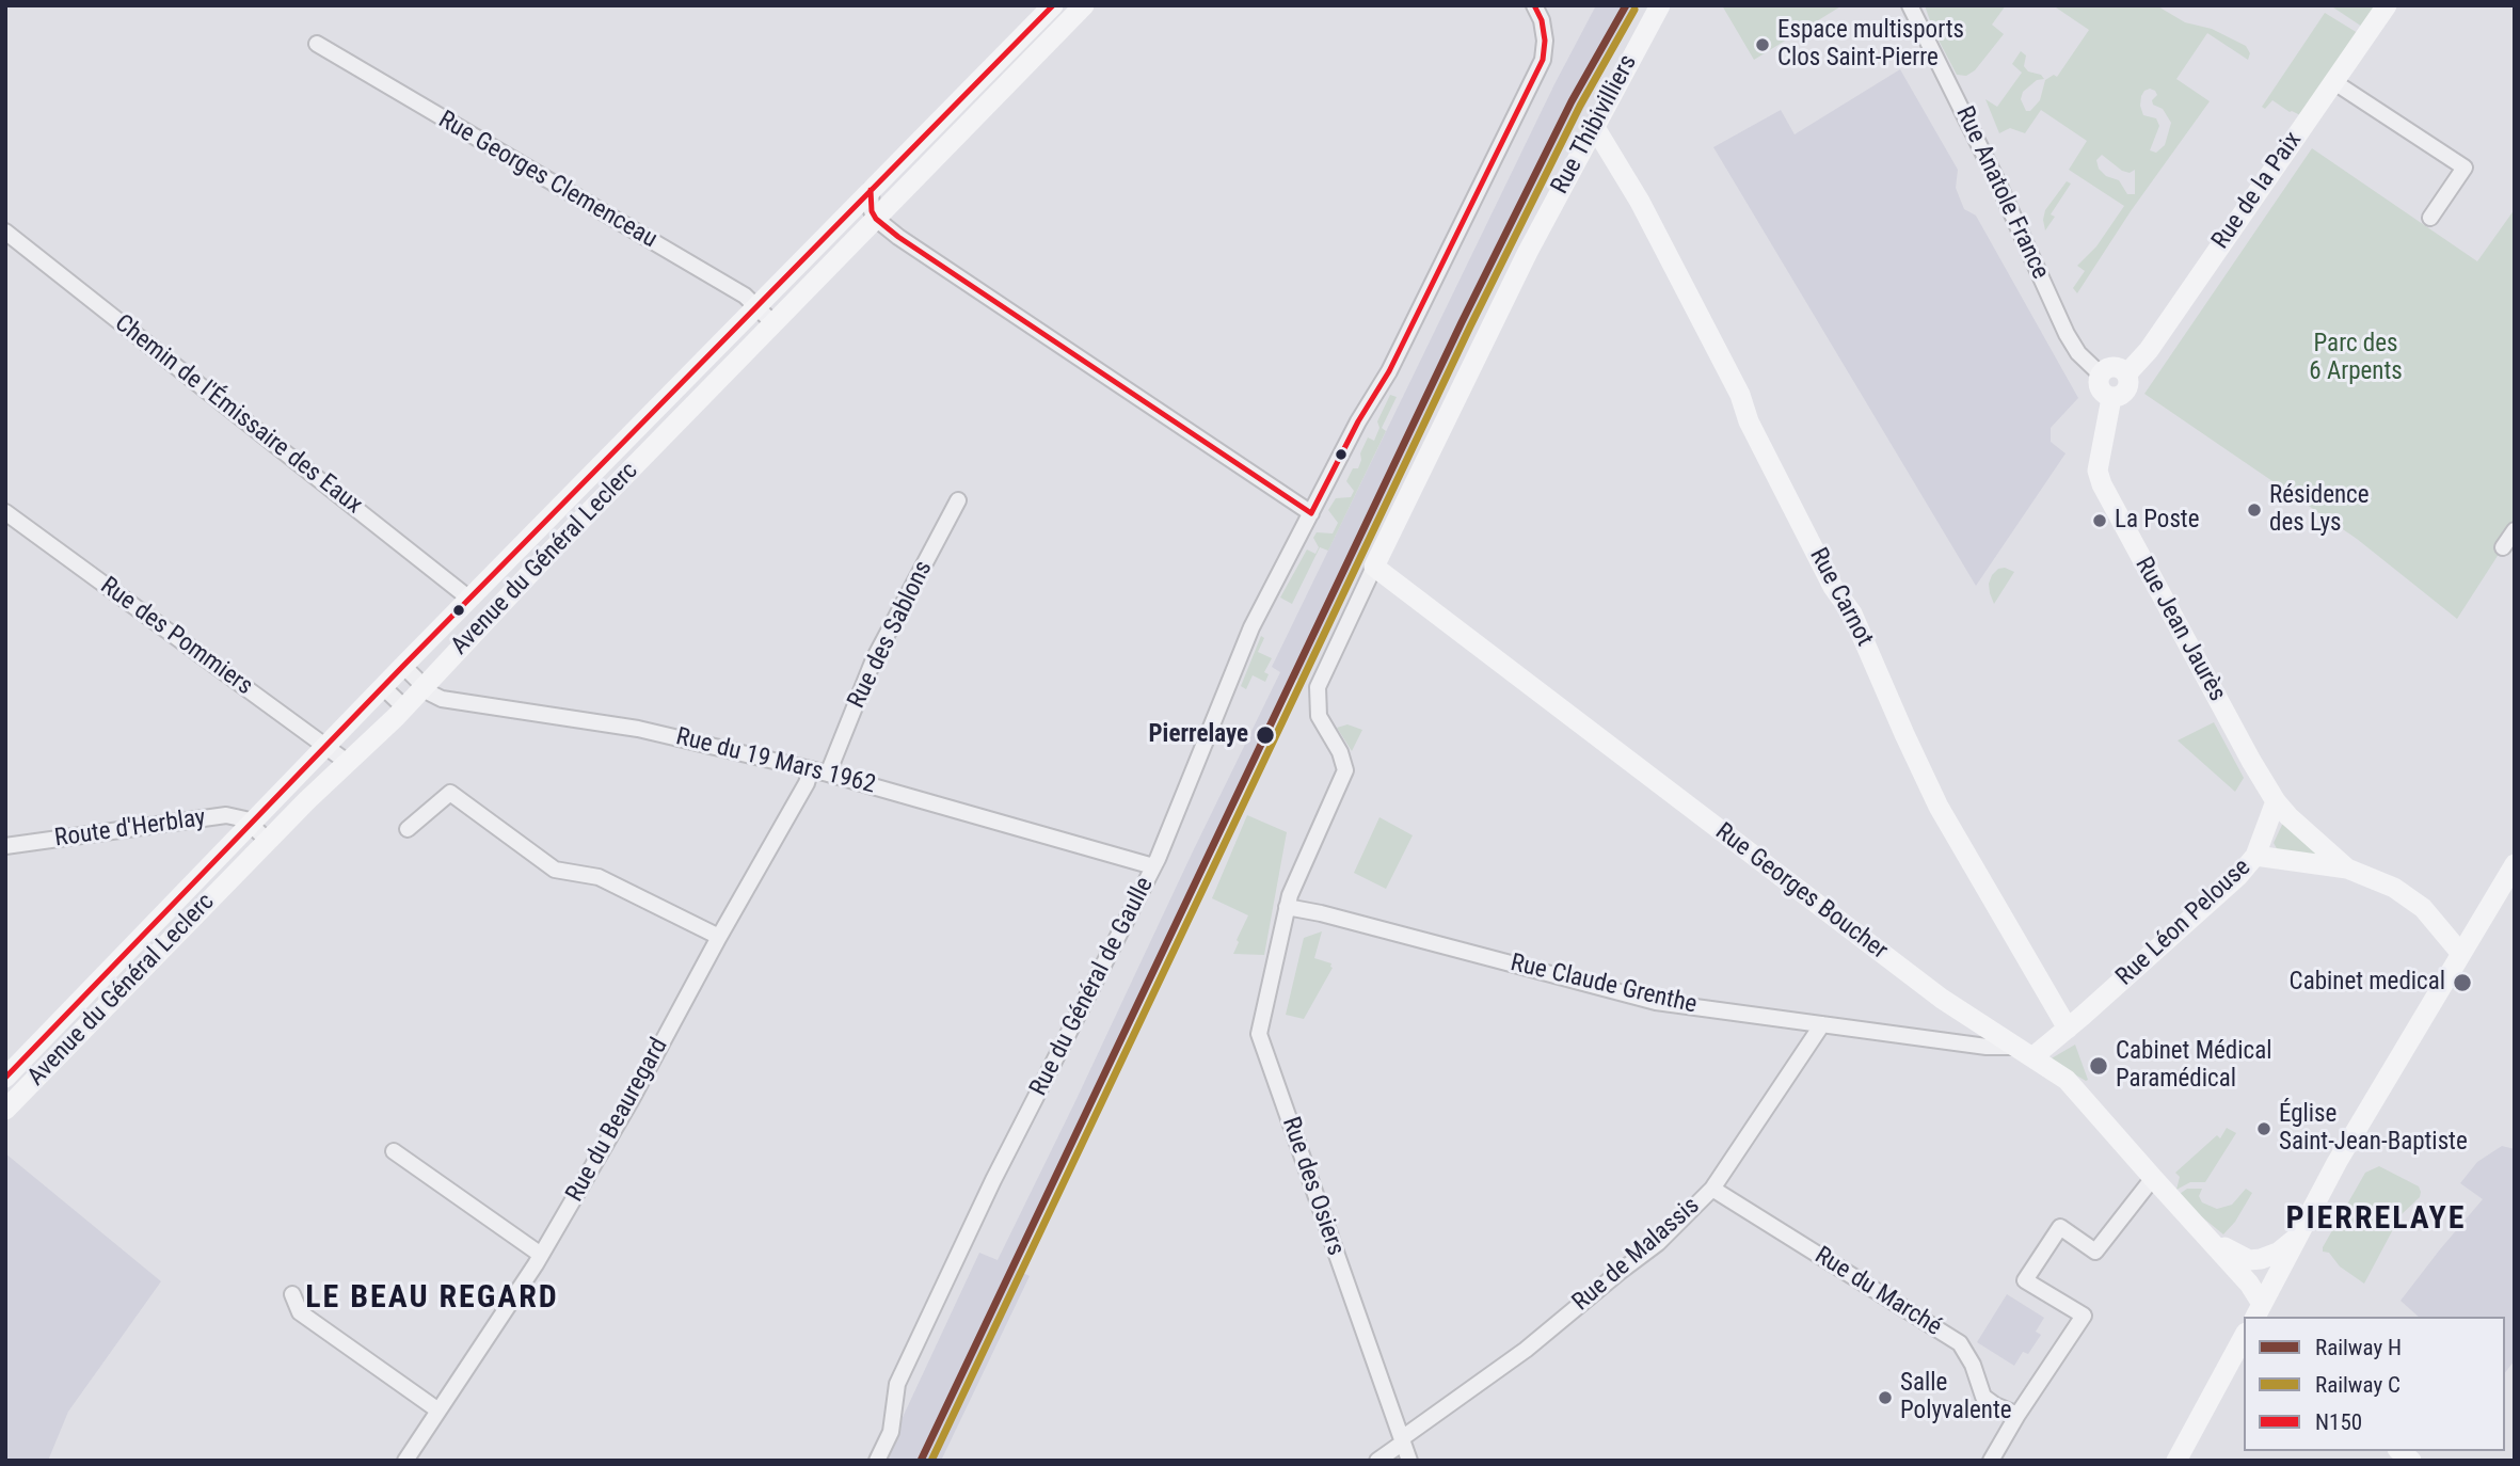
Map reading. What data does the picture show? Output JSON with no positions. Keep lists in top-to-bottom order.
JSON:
{
  "streets": {
    "street": [
      "Rue Thibivilliers",
      "Rue Georges Clemenceau",
      "Rue de la Paix",
      "Rue Anatole France",
      "Chemin de l'Émissaire des Eaux",
      "Avenue du Général Leclerc",
      "Rue Carnot",
      "Rue Jean Jaurès",
      "Rue des Sablons",
      "Rue des Pommiers",
      "Rue du 19 Mars 1962",
      "Route d'Herblay",
      "Rue Georges Boucher",
      "Rue Léon Pelouse",
      "Rue Claude Grenthe",
      "Rue du Général de Gaulle",
      "Rue du Beauregard",
      "Rue des Osiers",
      "Rue de Malassis",
      "Rue du Marché"
    ]
  },
  "crossings": [
    ["Rue Thibivilliers", "Rue Carnot"],
    ["Rue Thibivilliers", "Rue Georges Boucher"],
    ["Rue Thibivilliers", "Rue des Osiers"],
    ["Rue Georges Clemenceau", "Avenue du Général Leclerc"],
    ["Rue de la Paix", "Rue Anatole France"],
    ["Rue de la Paix", "Rue Jean Jaurès"],
    ["Rue Anatole France", "Rue Jean Jaurès"],
    ["Chemin de l'Émissaire des Eaux", "Avenue du Général Leclerc"],
    ["Avenue du Général Leclerc", "Rue des Pommiers"],
    ["Avenue du Général Leclerc", "Rue du 19 Mars 1962"],
    ["Avenue du Général Leclerc", "Route d'Herblay"],
    ["Rue Carnot", "Rue Léon Pelouse"],
    ["Rue Jean Jaurès", "Rue Léon Pelouse"],
    ["Rue des Sablons", "Rue du 19 Mars 1962"],
    ["Rue du 19 Mars 1962", "Rue du Général de Gaulle"],
    ["Rue du 19 Mars 1962", "Rue du Beauregard"],
    ["Rue Georges Boucher", "Rue Claude Grenthe"],
    ["Rue Georges Boucher", "Rue des Osiers"],
    ["Rue Claude Grenthe", "Rue des Osiers"],
    ["Rue Claude Grenthe", "Rue de Malassis"],
    ["Rue des Osiers", "Rue de Malassis"],
    ["Rue de Malassis", "Rue du Marché"]
  ],
  "districts": ["PIERRELAYE", "LE BEAU REGARD"],
  "parks": ["Parc des 6 Arpents"],
  "places": [
    "Espace multisports Clos Saint-Pierre",
    "Résidence des Lys",
    "La Poste",
    "Pierrelaye",
    "Cabinet medical",
    "Cabinet Médical Paramédical",
    "Église Saint-Jean-Baptiste",
    "Salle Polyvalente"
  ],
  "lines": ["rail line H", "transit line N150", "rail line C"],
  "legend": ["Railway H", "Railway C", "N150"]
}
